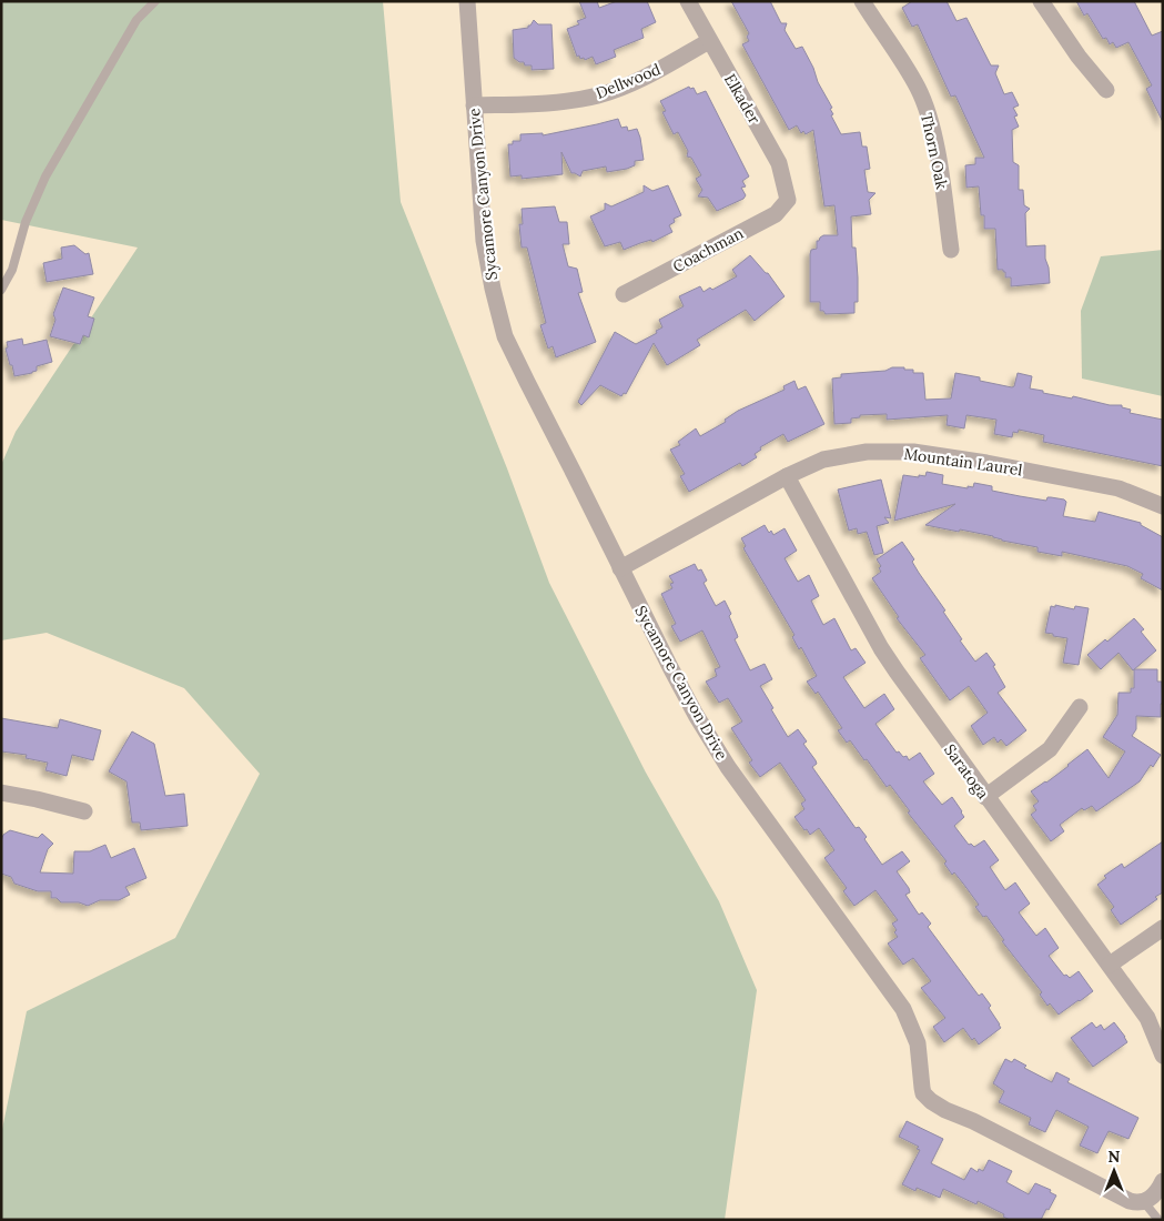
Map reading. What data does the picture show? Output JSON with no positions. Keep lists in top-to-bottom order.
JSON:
{
  "streets": {
    "street": [
      "Dellwood",
      "Elkader",
      "Thorn Oak",
      "Sycamore Canyon Drive",
      "Coachman",
      "Mountain Laurel",
      "Saratoga"
    ]
  },
  "crossings": [
    ["Dellwood", "Elkader"],
    ["Dellwood", "Sycamore Canyon Drive"],
    ["Elkader", "Coachman"],
    ["Sycamore Canyon Drive", "Mountain Laurel"],
    ["Mountain Laurel", "Saratoga"]
  ],
  "north": "top"
}
